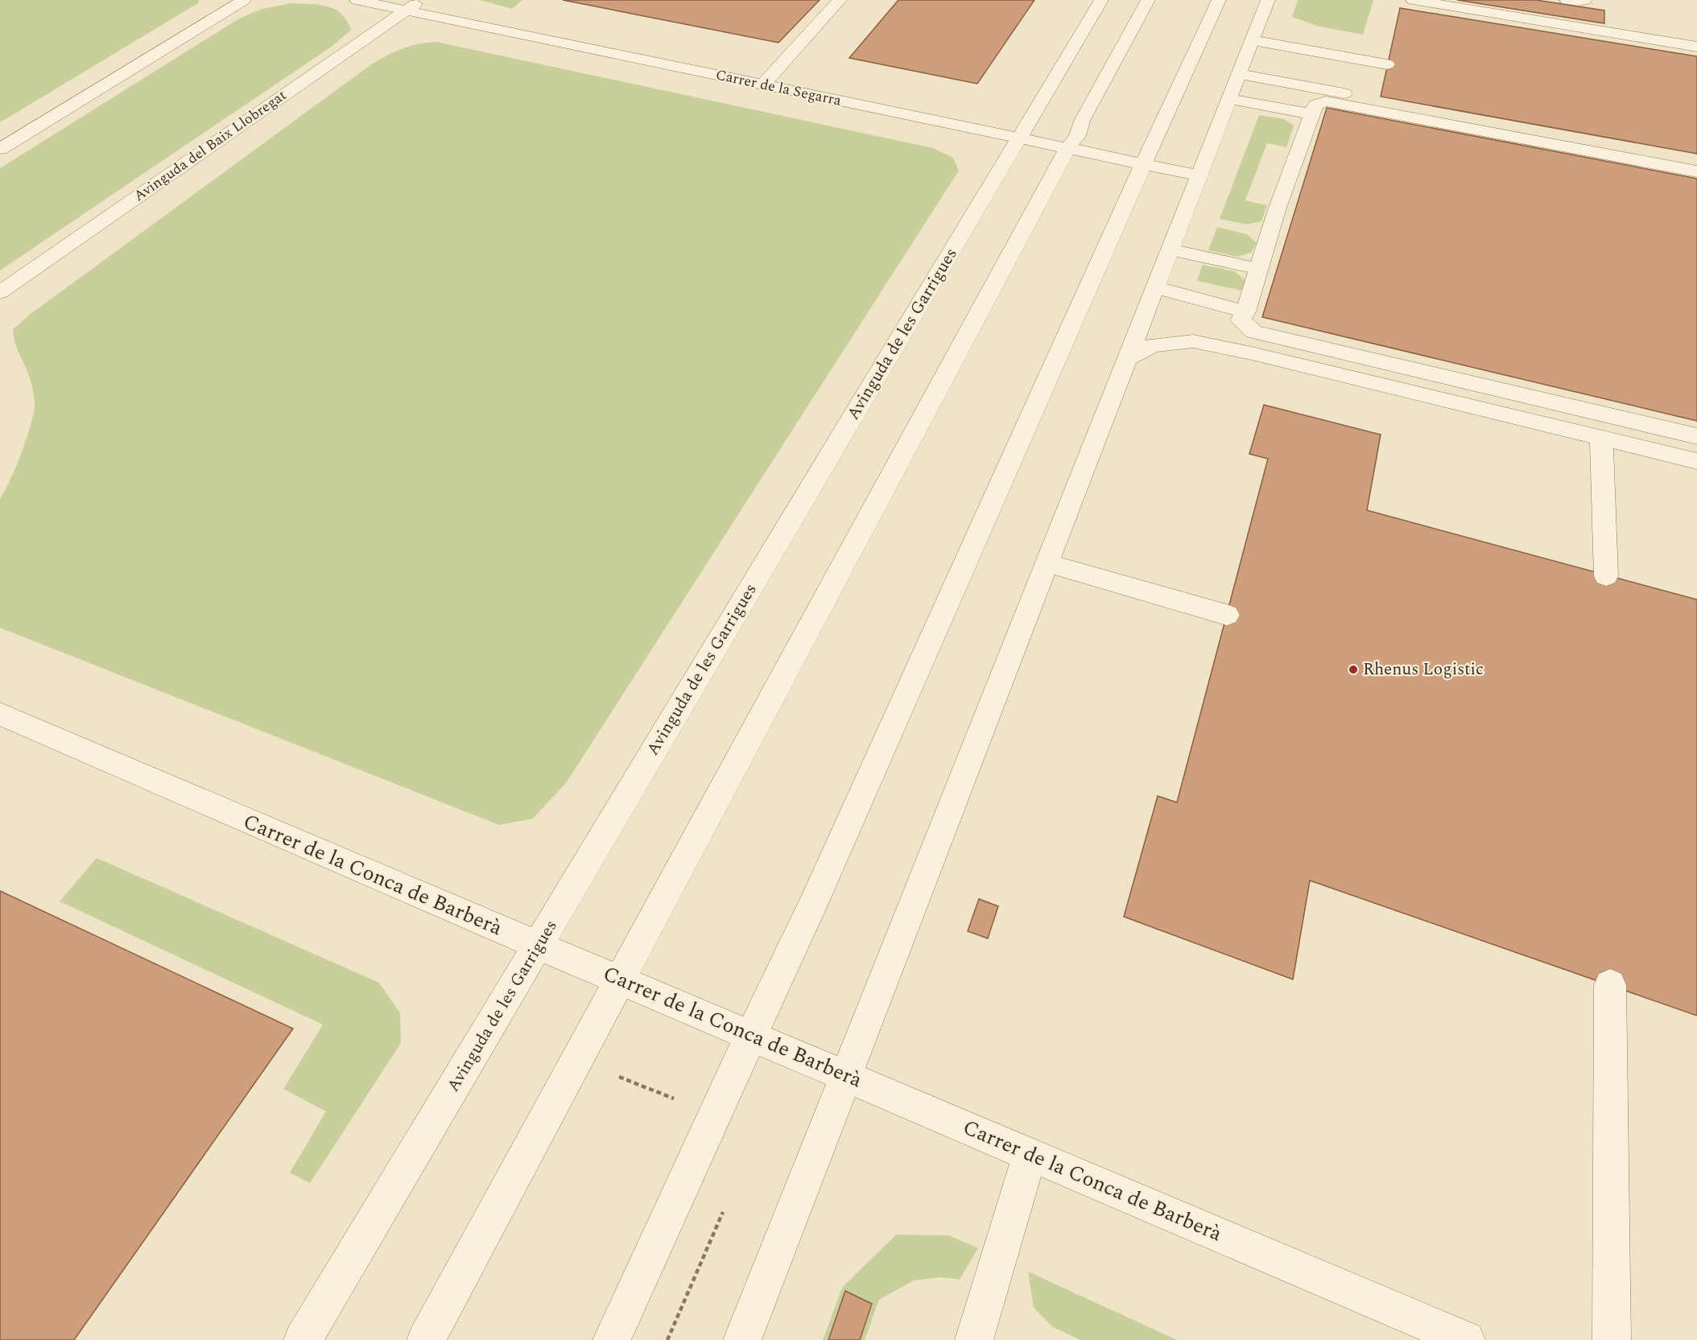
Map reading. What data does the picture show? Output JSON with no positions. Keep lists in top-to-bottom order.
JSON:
{
  "streets": {
    "street": [
      "Carrer de la Segarra",
      "Avinguda del Baix Llobregat",
      "Avinguda de les Garrigues",
      "Carrer de la Conca de Barberà"
    ]
  },
  "crossings": [
    ["Carrer de la Segarra", "Avinguda del Baix Llobregat"],
    ["Carrer de la Segarra", "Avinguda de les Garrigues"],
    ["Avinguda de les Garrigues", "Carrer de la Conca de Barberà"]
  ],
  "places": ["Rhenus Logistic"]
}
